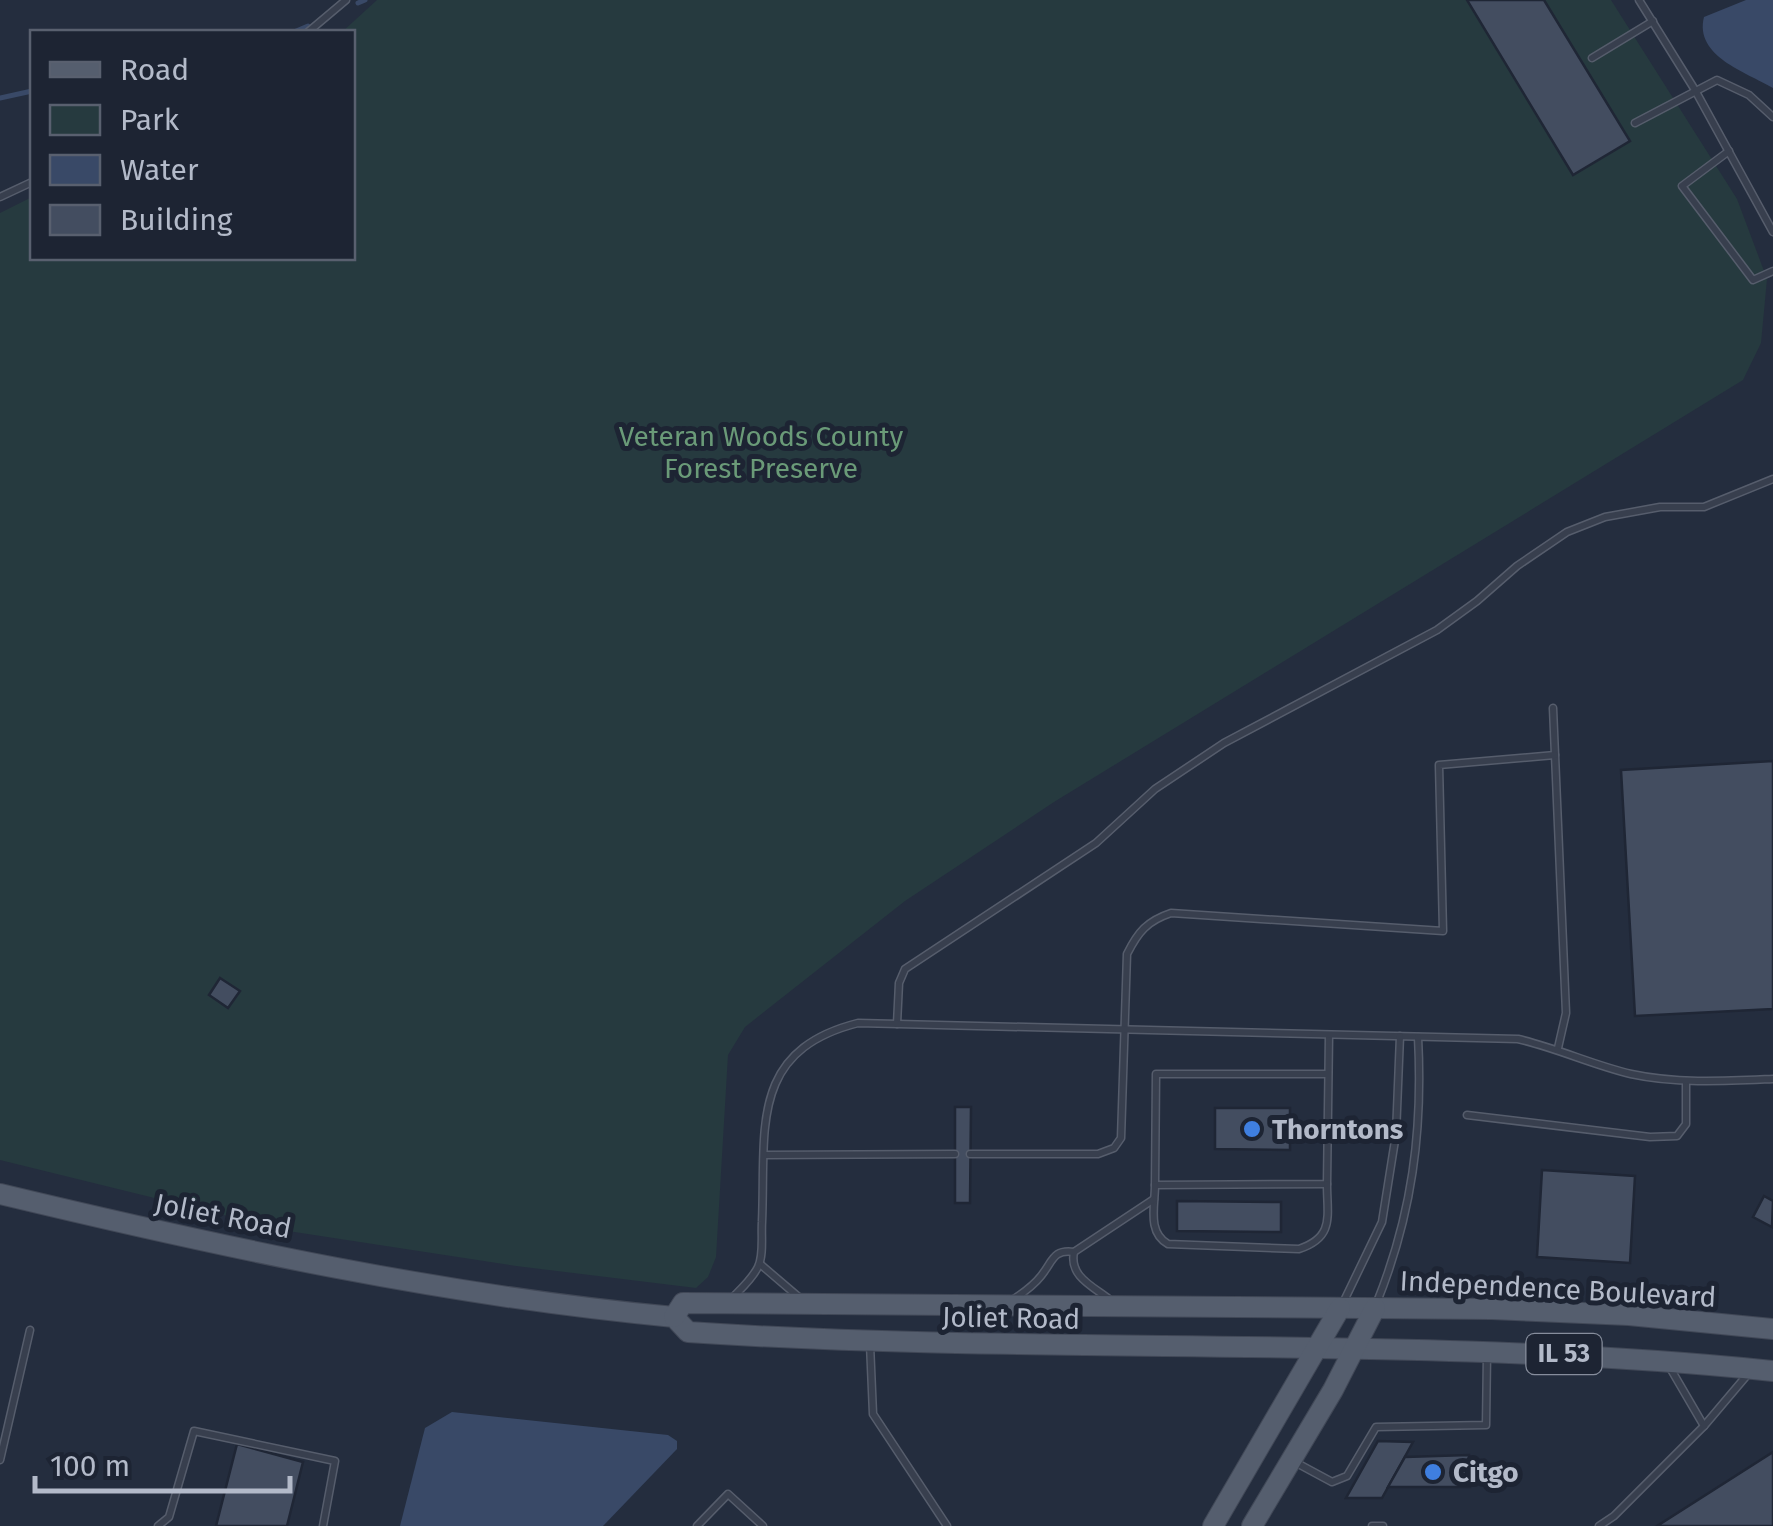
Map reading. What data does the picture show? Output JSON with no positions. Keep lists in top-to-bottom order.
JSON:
{
  "streets": {
    "main road": ["Joliet Road", "Independence Boulevard", "IL 53"]
  },
  "crossings": [
    ["Joliet Road", "Independence Boulevard"],
    ["Joliet Road", "IL 53"]
  ],
  "parks": ["Veteran Woods County Forest Preserve"],
  "places": ["Thorntons", "Citgo"],
  "legend": [
    "Road",
    "Park",
    "Water",
    "Building"
  ],
  "scale_bar": "100 m"
}
